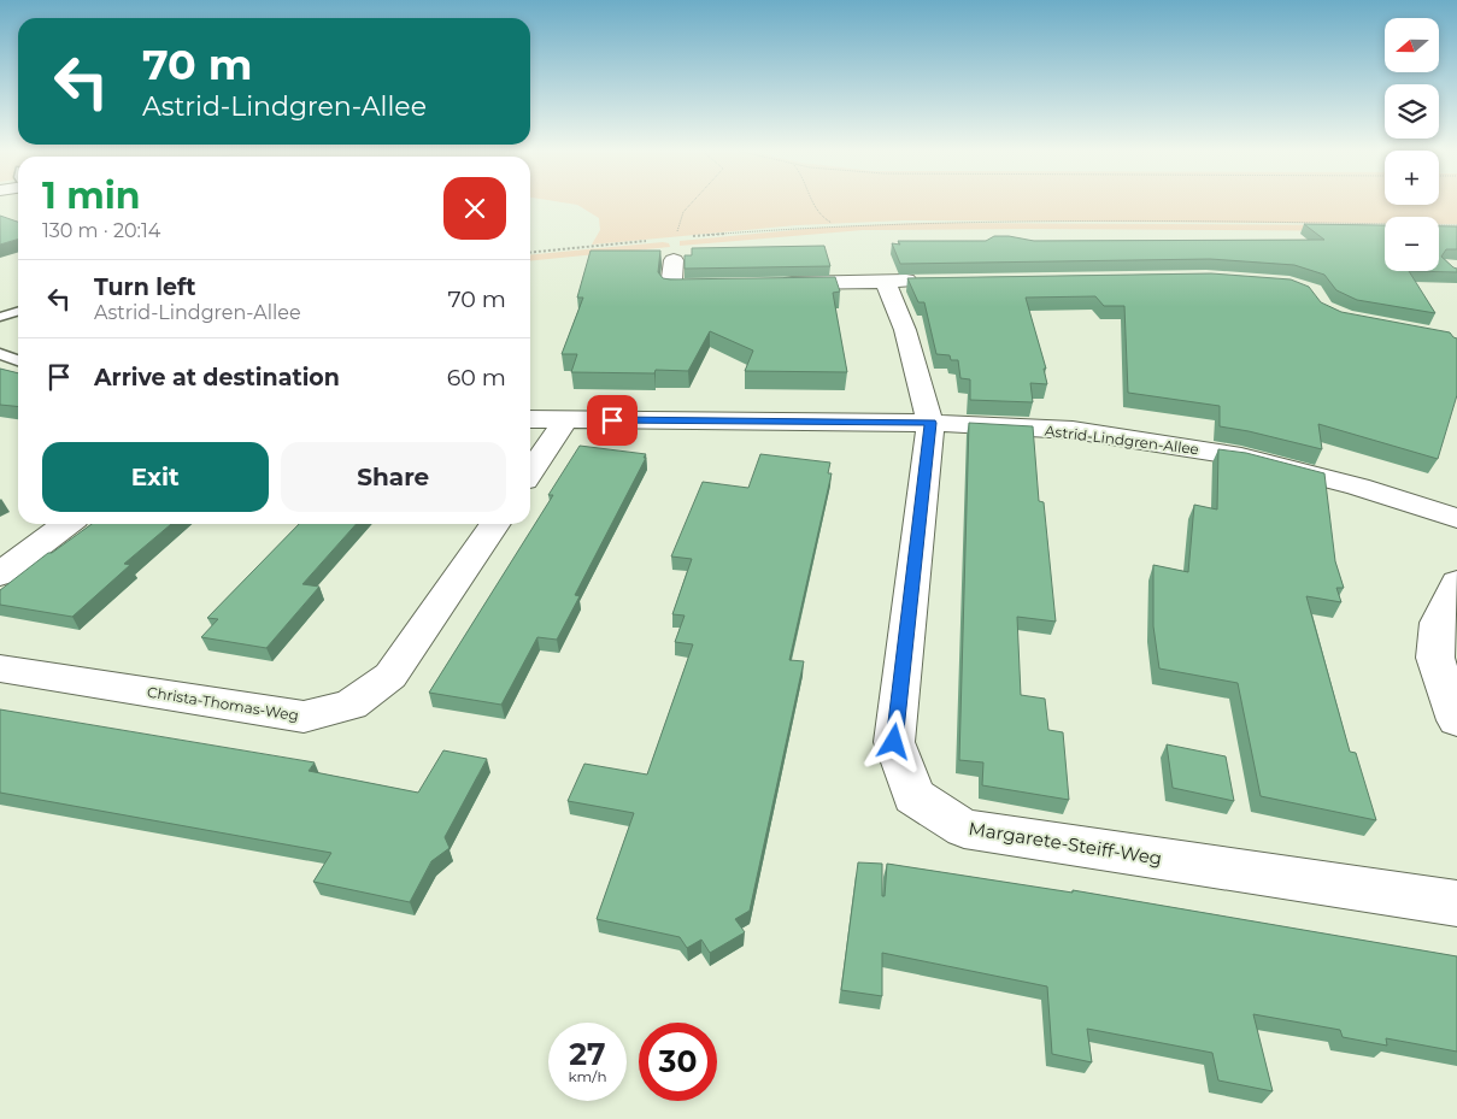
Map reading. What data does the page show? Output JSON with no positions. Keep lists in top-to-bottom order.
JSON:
{
  "streets": {
    "street": ["Astrid-Lindgren-Allee", "Christa-Thomas-Weg", "Margarete-Steiff-Weg"]
  },
  "crossings": [
    ["Astrid-Lindgren-Allee", "Margarete-Steiff-Weg"]
  ],
  "north": "left",
  "page": {
    "map_buttons": ["+", "−"],
    "turn": ["70 m", "Astrid-Lindgren-Allee"],
    "heading": ["1 min", "130 m · 20:14"],
    "list": [
      {
        "name": "Turn left",
        "note": "Astrid-Lindgren-Allee",
        "value": "70 m"
      },
      {
        "name": "Arrive at destination",
        "value": "60 m"
      }
    ],
    "buttons": ["Exit", "Share"],
    "speed": "27 km/h",
    "limit": "30"
  }
}
